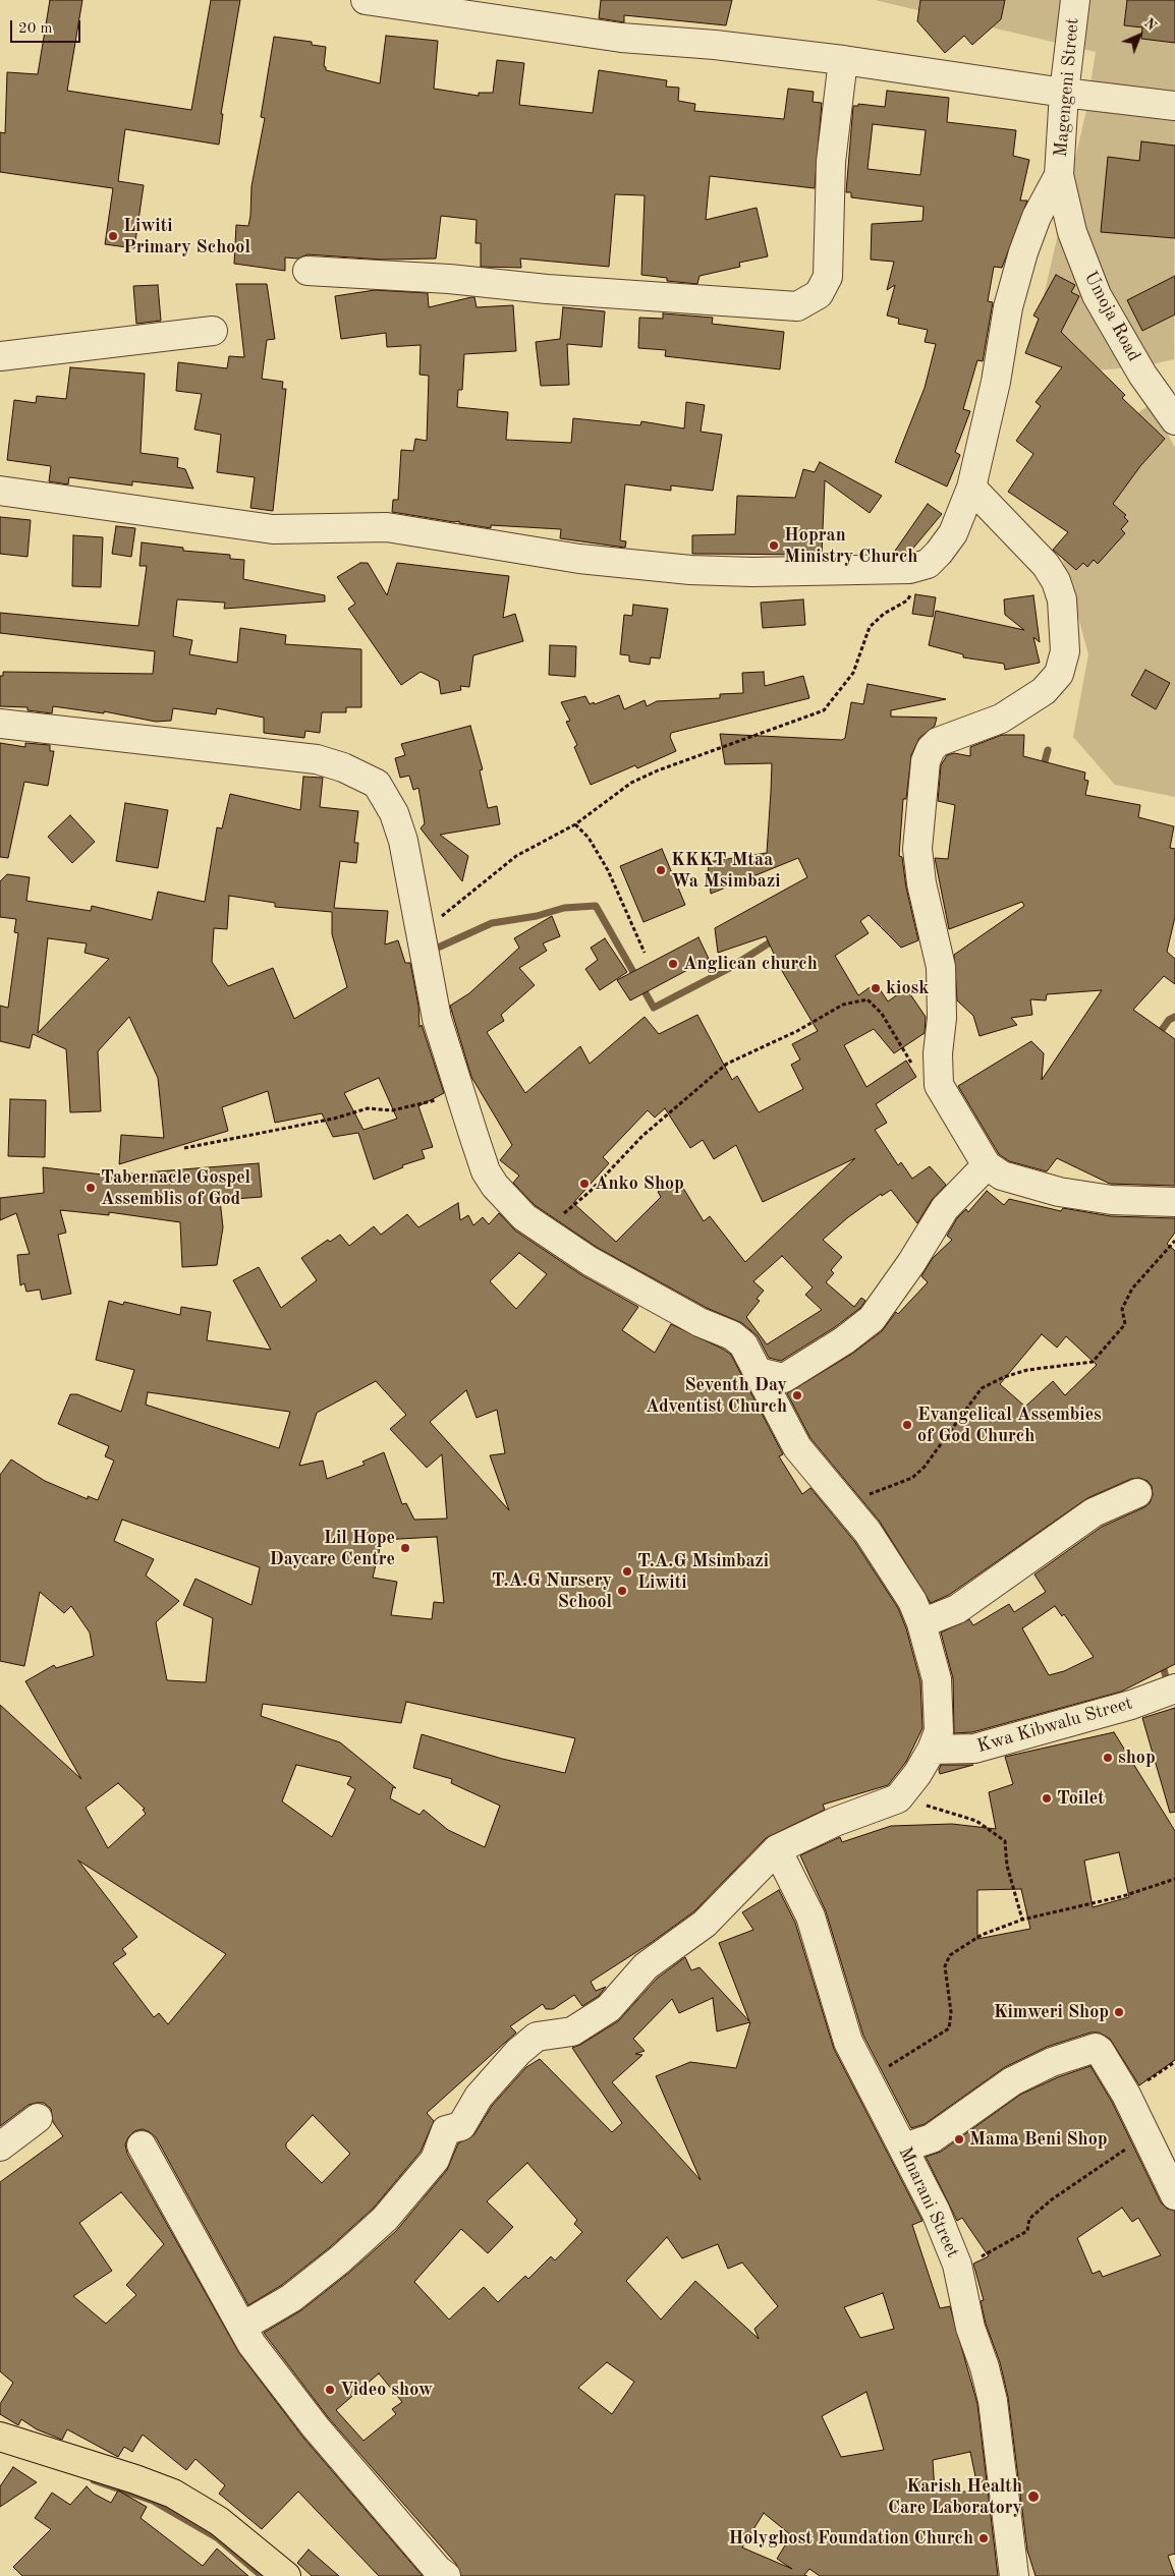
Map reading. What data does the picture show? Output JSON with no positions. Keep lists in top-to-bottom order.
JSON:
{
  "streets": {
    "street": [
      "Magengeni Street",
      "Umoja Road",
      "Kwa Kibwalu Street",
      "Mnarani Street"
    ]
  },
  "crossings": [
    ["Magengeni Street", "Umoja Road"]
  ],
  "places": [
    "Liwiti Primary School",
    "Hopran Ministry Church",
    "KKKT Mtaa Wa Msimbazi",
    "Anglican church",
    "kiosk",
    "Anko Shop",
    "Tabernacle Gospel Assemblis of God",
    "Seventh Day Adventist Church",
    "Evangelical Assembies of God Church",
    "Lil Hope Daycare Centre",
    "T.A.G Msimbazi Liwiti",
    "T.A.G Nursery School",
    "shop",
    "Toilet",
    "Kimweri Shop",
    "Mama Beni Shop",
    "Video show",
    "Karish Health Care Laboratory",
    "Holyghost Foundation Church"
  ],
  "scale_bar": "20 m",
  "north": "top right"
}
